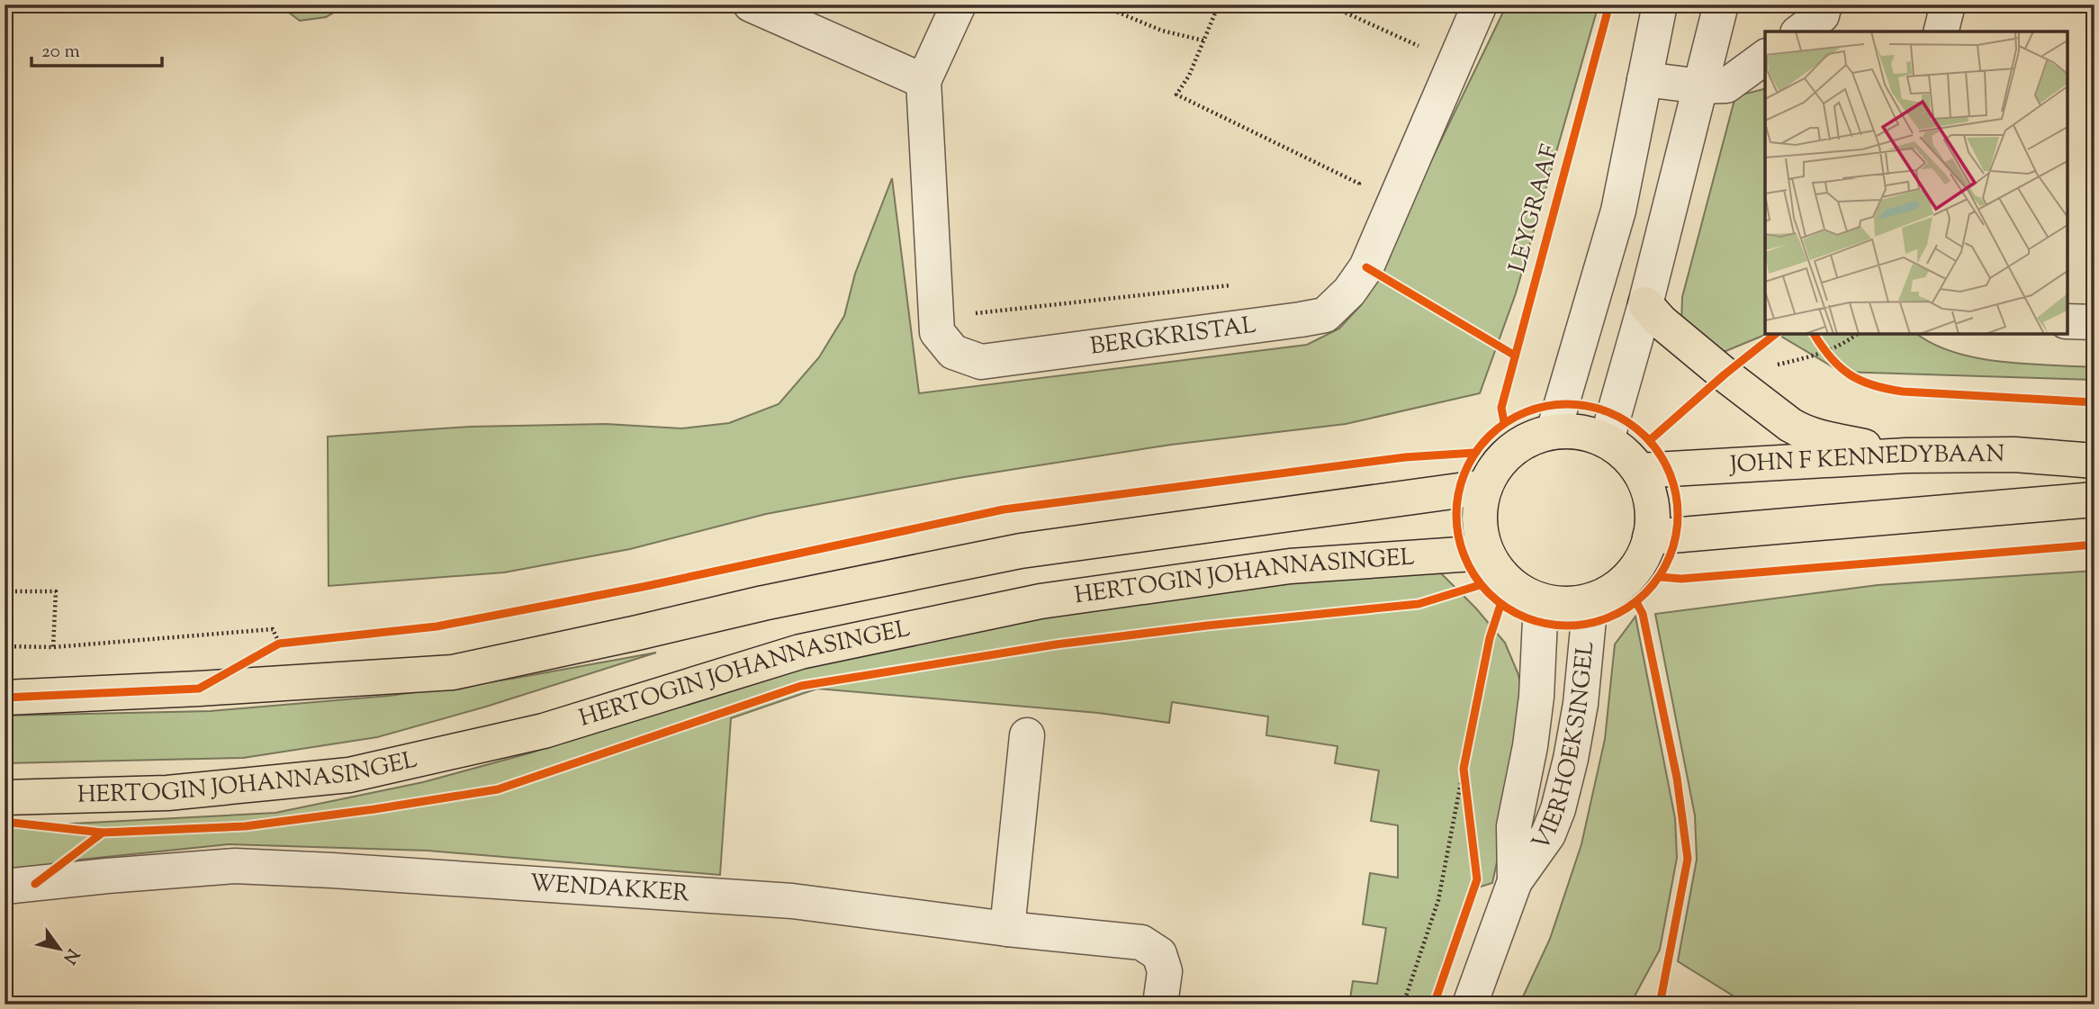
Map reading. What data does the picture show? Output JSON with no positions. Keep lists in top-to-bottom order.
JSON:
{
  "streets": {
    "main road": ["JOHN F KENNEDYBAAN", "HERTOGIN JOHANNASINGEL"],
    "street": ["BERGKRISTAL", "VIERHOEKSINGEL", "WENDAKKER"],
    "cycle path": ["LEYGRAAF"]
  },
  "crossings": [
    ["JOHN F KENNEDYBAAN", "HERTOGIN JOHANNASINGEL"],
    ["JOHN F KENNEDYBAAN", "VIERHOEKSINGEL"],
    ["HERTOGIN JOHANNASINGEL", "VIERHOEKSINGEL"]
  ],
  "scale_bar": "20 m",
  "north": "bottom right"
}
